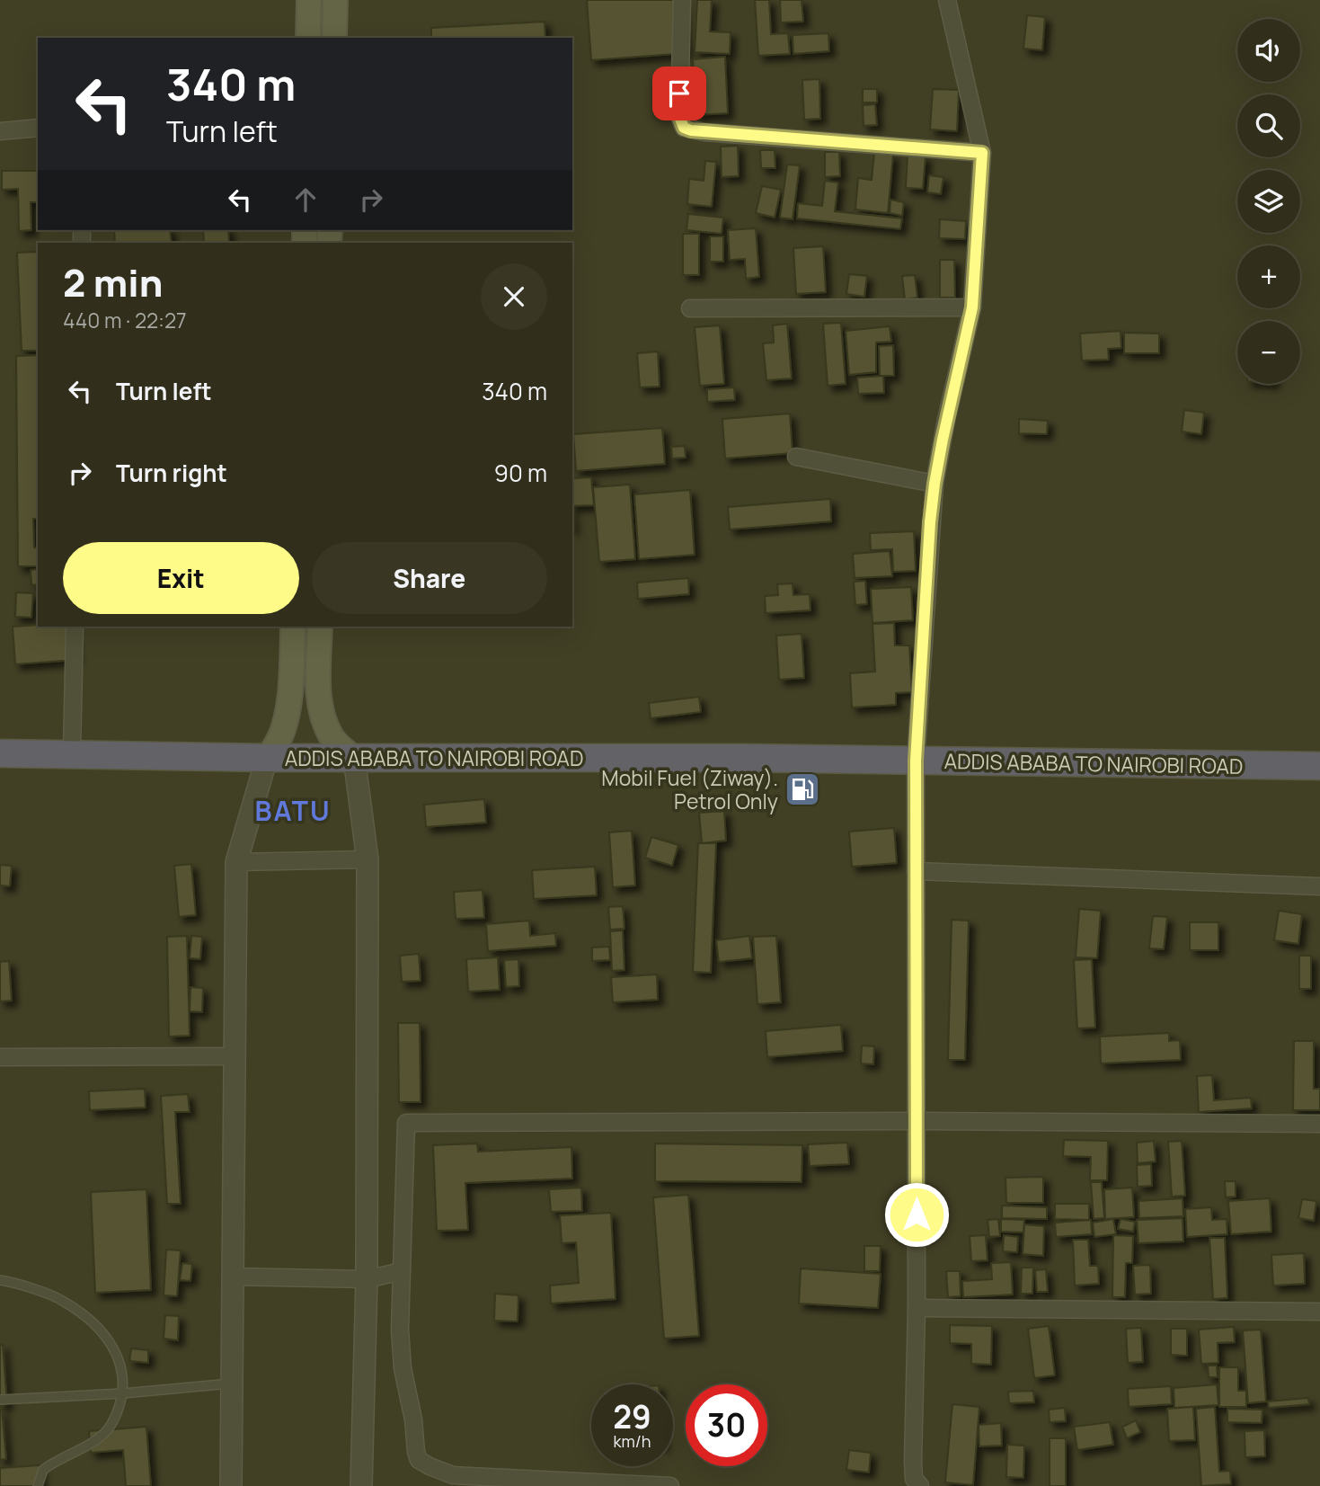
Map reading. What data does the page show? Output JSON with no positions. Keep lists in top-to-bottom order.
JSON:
{
  "streets": {
    "highway": ["ADDIS ABABA TO NAIROBI ROAD"]
  },
  "districts": ["BATU"],
  "places": {
    "fuel station": ["Mobil Fuel (Ziway). Petrol Only"]
  },
  "page": {
    "map_buttons": ["+", "−"],
    "turn": ["340 m", "Turn left"],
    "heading": ["2 min", "440 m · 22:27"],
    "list": [
      {
        "name": "Turn left",
        "value": "340 m"
      },
      {
        "name": "Turn right",
        "value": "90 m"
      }
    ],
    "buttons": ["Exit", "Share"],
    "speed": "29 km/h",
    "limit": "30"
  }
}
